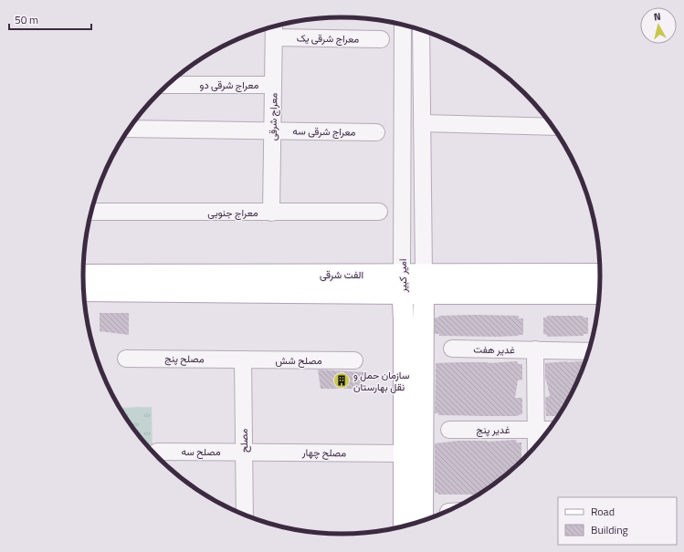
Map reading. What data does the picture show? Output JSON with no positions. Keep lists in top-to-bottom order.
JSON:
{
  "streets": {
    "main road": ["الفت شرقی", "امیر کبیر"],
    "street": [
      "معراج شرقی یک",
      "معراج شرقی دو",
      "معراج شرقی",
      "معراج شرقی سه",
      "معراج جنوبی",
      "غدیر هفت",
      "مصلح پنج",
      "مصلح شش",
      "غدیر پنج",
      "مصلح",
      "مصلح سه",
      "مصلح چهار"
    ]
  },
  "crossings": [
    ["معراج شرقی یک", "معراج شرقی"],
    ["معراج شرقی دو", "معراج شرقی"],
    ["معراج شرقی", "معراج شرقی سه"],
    ["معراج شرقی", "معراج جنوبی"],
    ["الفت شرقی", "امیر کبیر"],
    ["امیر کبیر", "مصلح چهار"],
    ["مصلح پنج", "مصلح شش"],
    ["مصلح پنج", "مصلح"],
    ["مصلح شش", "مصلح"],
    ["مصلح", "مصلح سه"],
    ["مصلح", "مصلح چهار"],
    ["مصلح سه", "مصلح چهار"]
  ],
  "places": {
    "building": ["سازمان حمل و نقل بهارستان"]
  },
  "legend": ["Road", "Building"],
  "scale_bar": "50 m",
  "north": "top"
}
